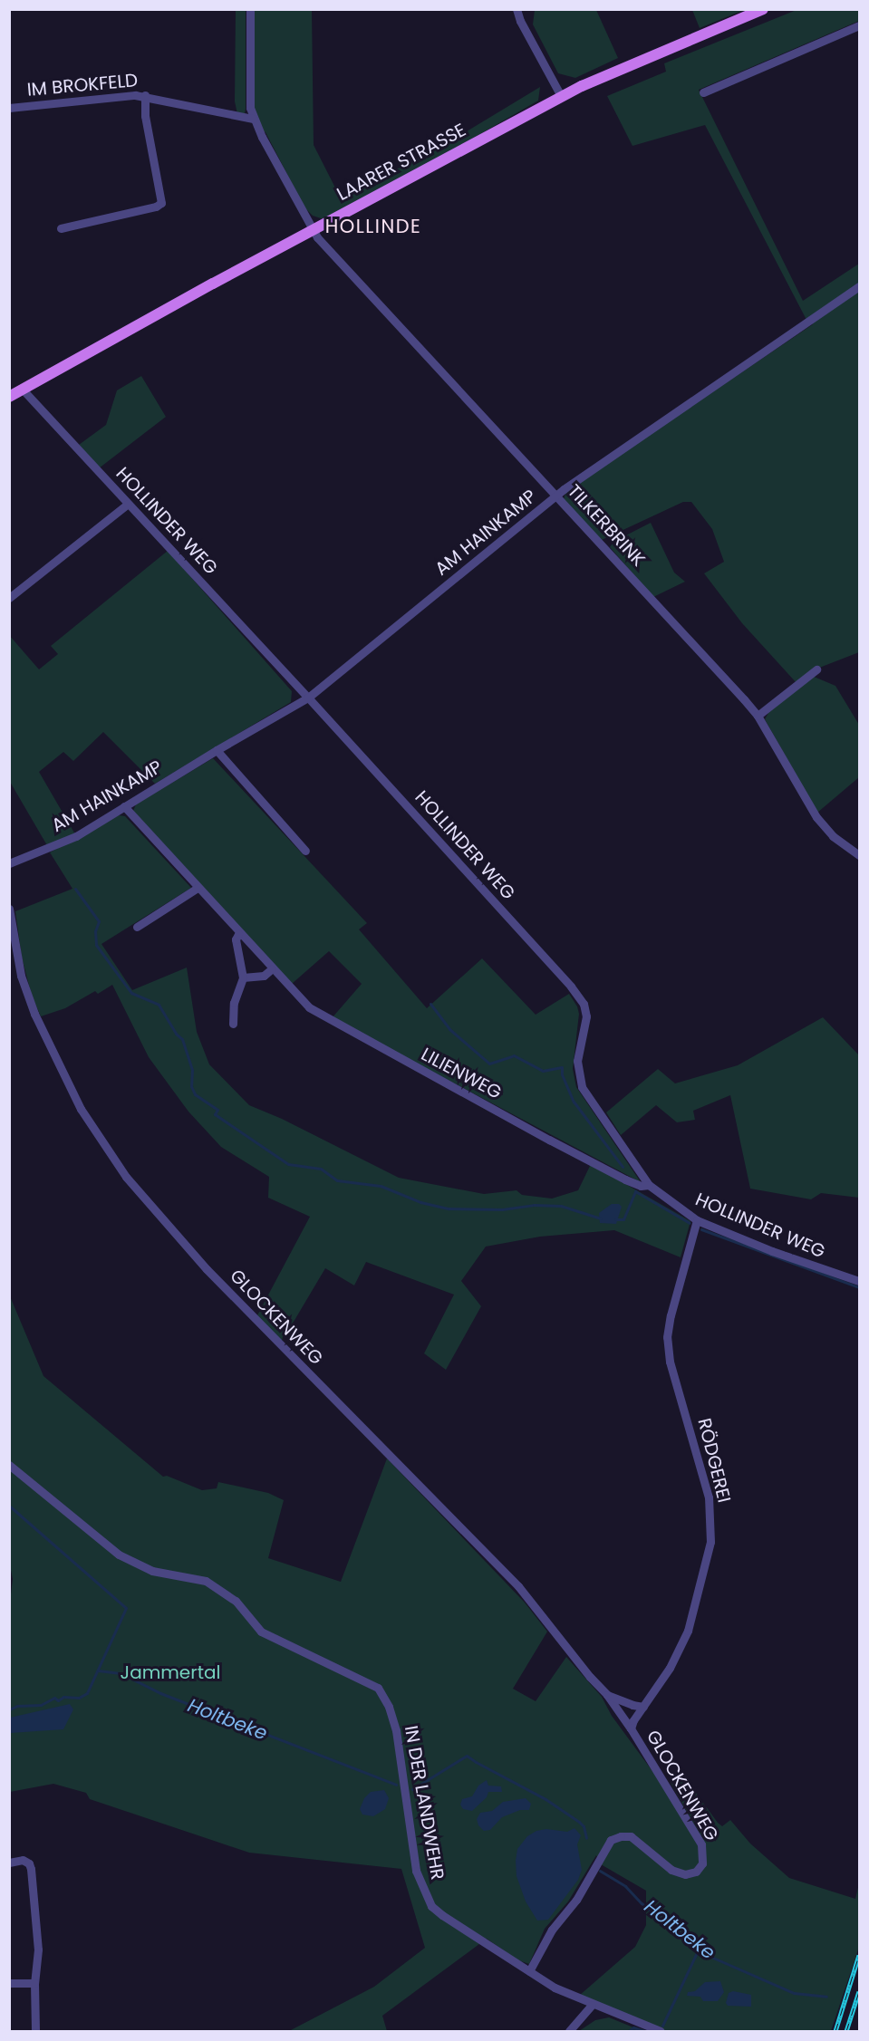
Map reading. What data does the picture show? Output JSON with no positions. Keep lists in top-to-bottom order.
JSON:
{
  "streets": {
    "main road": ["LAARER STRASSE"],
    "street": [
      "IM BROKFELD",
      "HOLLINDER WEG",
      "TILKERBRINK",
      "AM HAINKAMP",
      "LILIENWEG",
      "GLOCKENWEG",
      "RÖDGEREI",
      "IN DER LANDWEHR"
    ]
  },
  "crossings": [
    ["IM BROKFELD", "TILKERBRINK"],
    ["LAARER STRASSE", "HOLLINDER WEG"],
    ["LAARER STRASSE", "TILKERBRINK"],
    ["HOLLINDER WEG", "AM HAINKAMP"],
    ["HOLLINDER WEG", "LILIENWEG"],
    ["HOLLINDER WEG", "RÖDGEREI"],
    ["TILKERBRINK", "AM HAINKAMP"],
    ["AM HAINKAMP", "LILIENWEG"],
    ["GLOCKENWEG", "RÖDGEREI"],
    ["GLOCKENWEG", "IN DER LANDWEHR"]
  ],
  "districts": ["HOLLINDE"],
  "water": ["Holtbeke"],
  "parks": ["Jammertal"]
}
